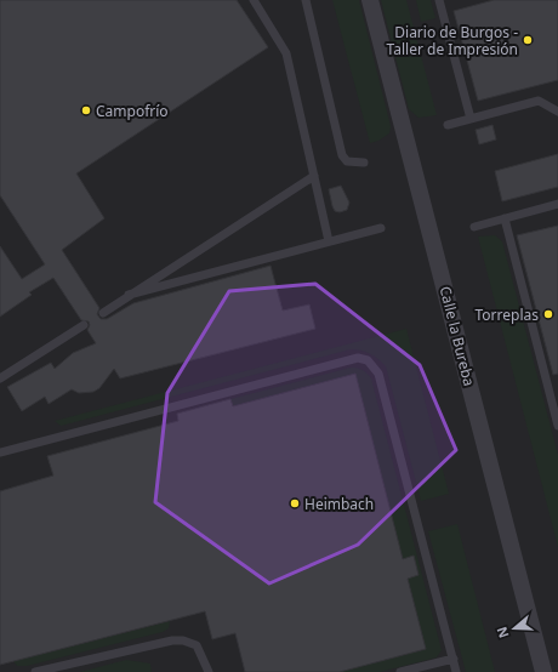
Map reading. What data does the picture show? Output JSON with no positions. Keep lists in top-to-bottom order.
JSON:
{
  "streets": {
    "street": ["Calle la Bureba"]
  },
  "places": [
    "Diario de Burgos - Taller de Impresión",
    "Campofrío",
    "Torreplas",
    "Heimbach"
  ],
  "north": "left"
}
